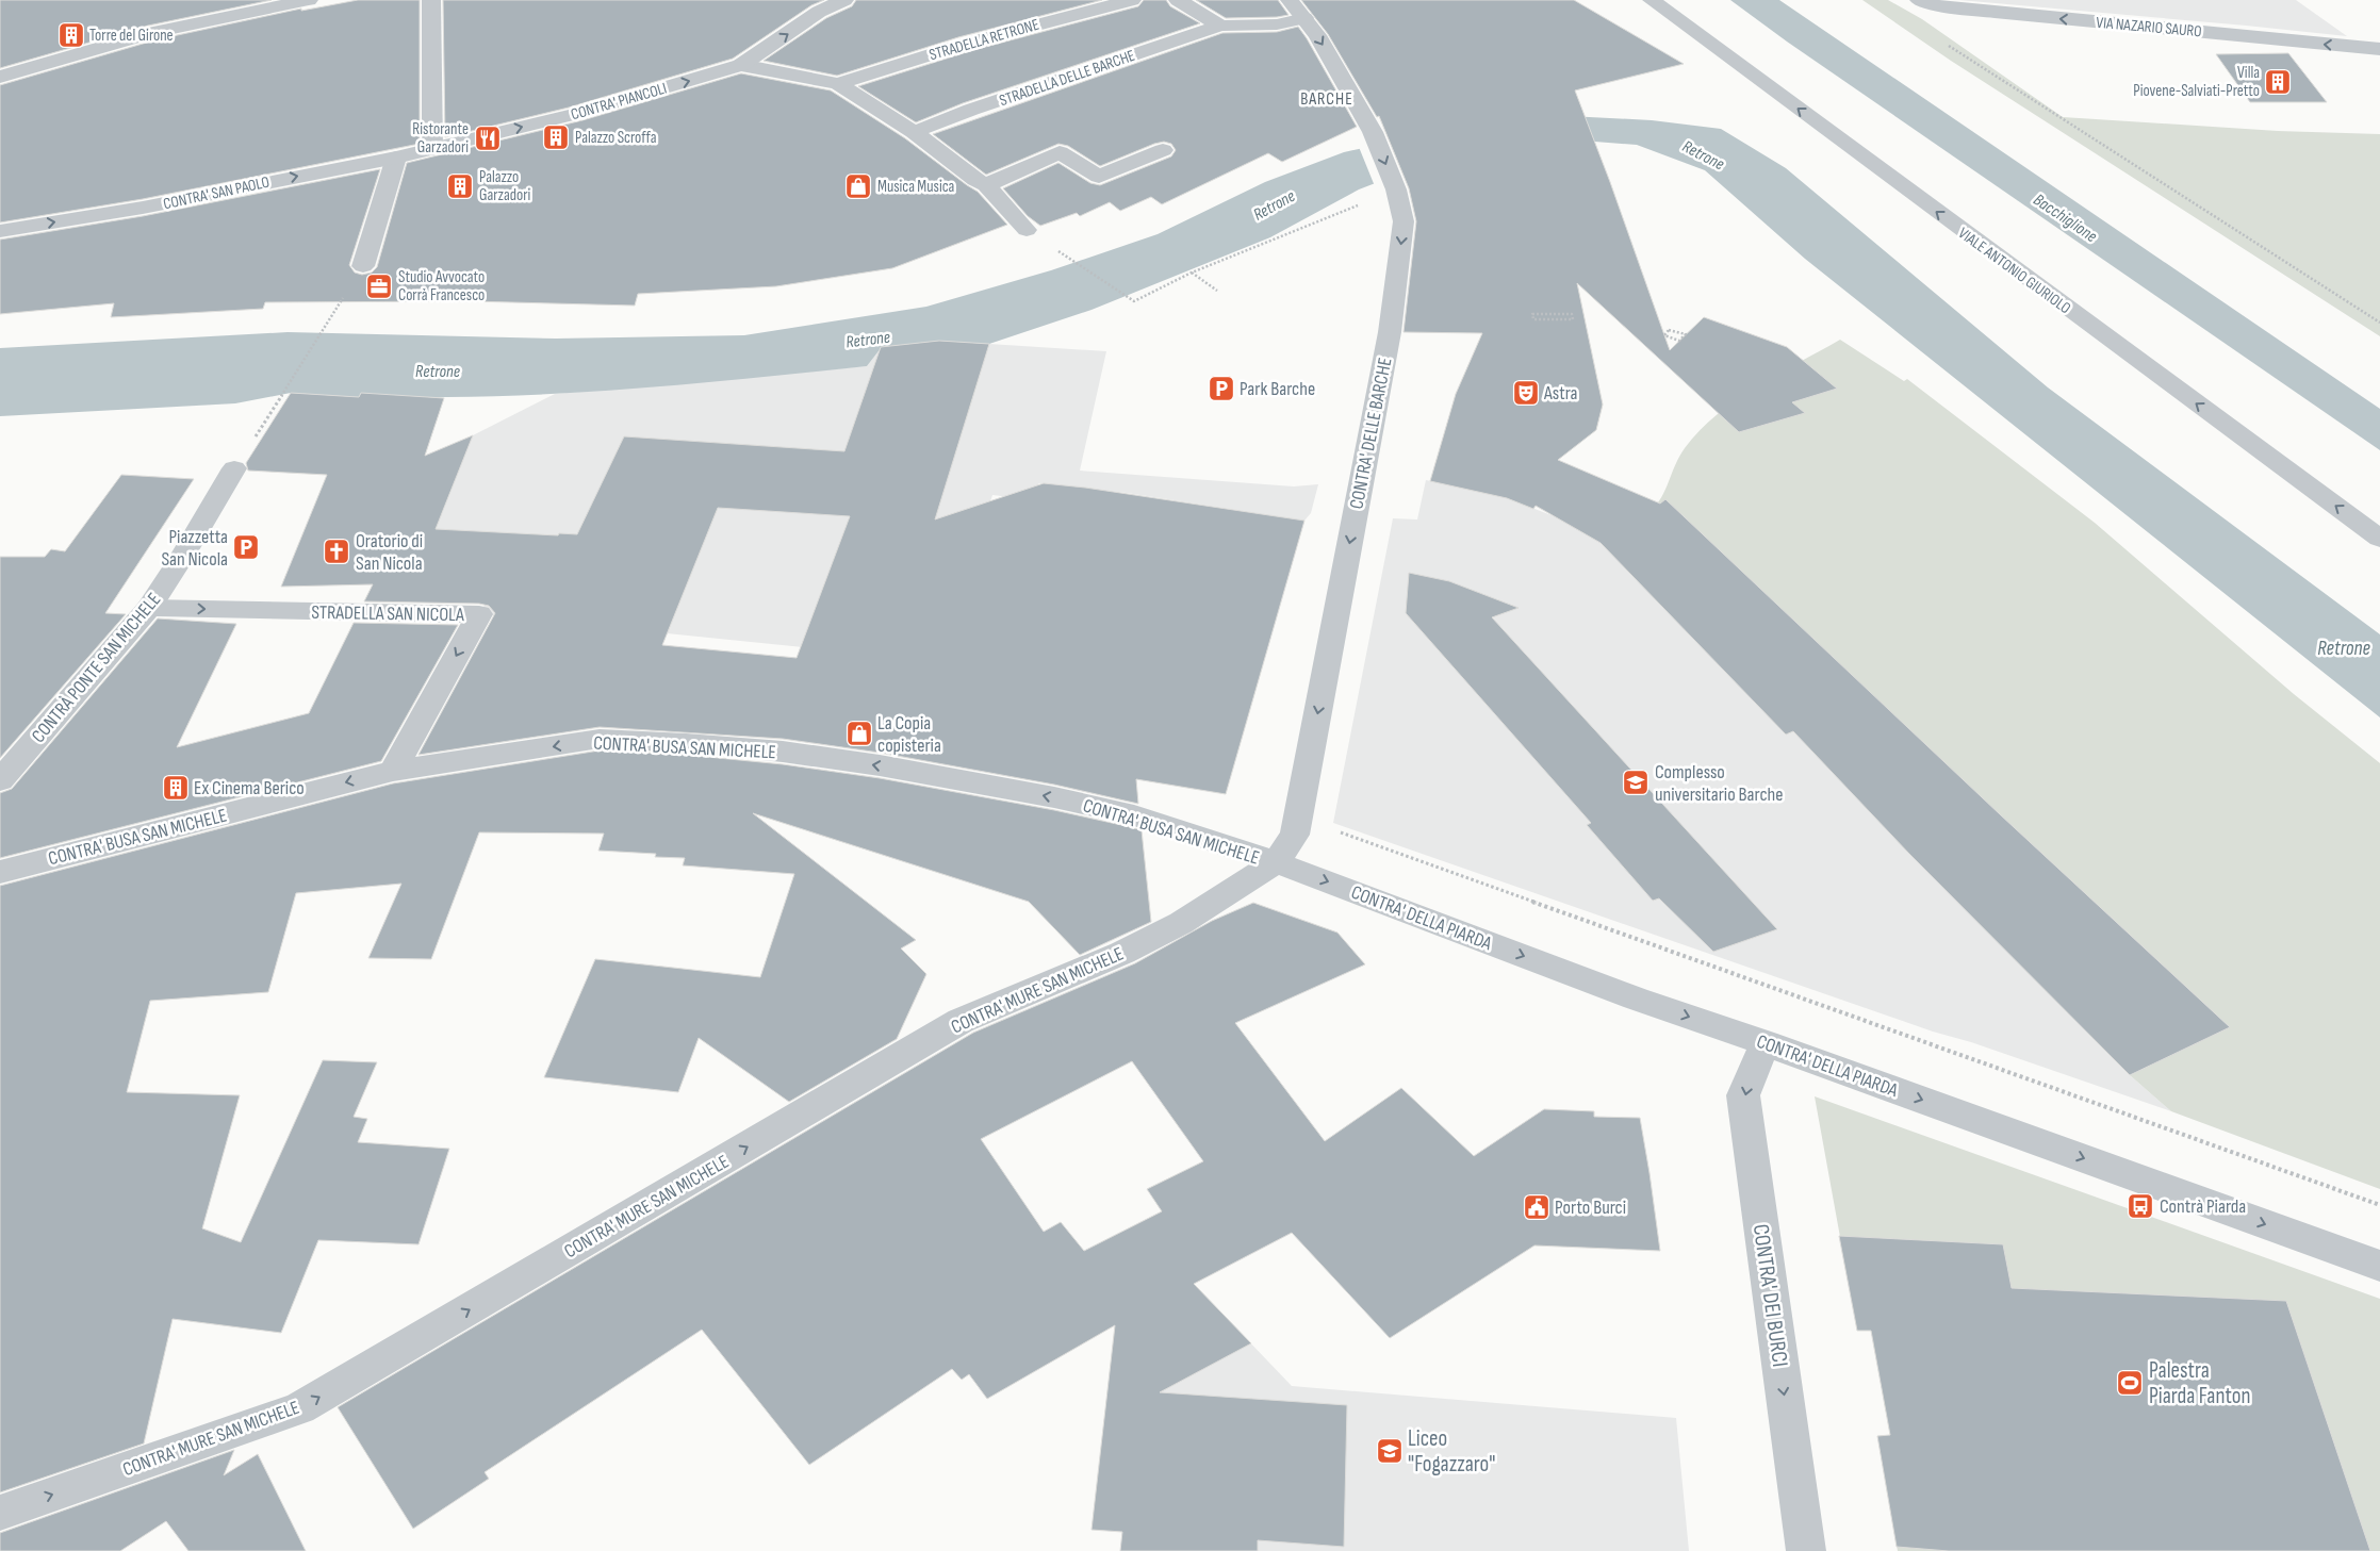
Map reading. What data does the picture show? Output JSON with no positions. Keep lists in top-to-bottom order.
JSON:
{
  "streets": {
    "street": [
      "VIA NAZARIO SAURO",
      "STRADELLA RETRONE",
      "STRADELLA DELLE BARCHE",
      "CONTRA' PIANCOLI",
      "CONTRA' SAN PAOLO",
      "VIALE ANTONIO GIURIOLO",
      "CONTRA' DELLE BARCHE",
      "STRADELLA SAN NICOLA",
      "CONTRÀ PONTE SAN MICHELE",
      "CONTRA' BUSA SAN MICHELE",
      "CONTRA' DELLA PIARDA",
      "CONTRA' MURE SAN MICHELE",
      "CONTRA' DEI BURCI"
    ]
  },
  "crossings": [
    ["CONTRA' PIANCOLI", "CONTRA' SAN PAOLO"],
    ["CONTRA' DELLE BARCHE", "CONTRA' BUSA SAN MICHELE"],
    ["CONTRA' DELLE BARCHE", "CONTRA' DELLA PIARDA"],
    ["CONTRA' DELLE BARCHE", "CONTRA' MURE SAN MICHELE"],
    ["STRADELLA SAN NICOLA", "CONTRÀ PONTE SAN MICHELE"],
    ["STRADELLA SAN NICOLA", "CONTRA' BUSA SAN MICHELE"],
    ["CONTRA' BUSA SAN MICHELE", "CONTRA' DELLA PIARDA"],
    ["CONTRA' BUSA SAN MICHELE", "CONTRA' MURE SAN MICHELE"],
    ["CONTRA' DELLA PIARDA", "CONTRA' MURE SAN MICHELE"],
    ["CONTRA' DELLA PIARDA", "CONTRA' DEI BURCI"]
  ],
  "one_way": [
    "VIA NAZARIO SAURO",
    "CONTRA' PIANCOLI",
    "VIALE ANTONIO GIURIOLO",
    "CONTRA' DELLE BARCHE",
    "CONTRA' BUSA SAN MICHELE",
    "CONTRA' DELLA PIARDA",
    "CONTRA' MURE SAN MICHELE",
    "CONTRA' DEI BURCI"
  ],
  "districts": ["BARCHE"],
  "water": ["Retrone", "Bacchiglione"],
  "places": {
    "building": [
      "Torre del Girone",
      "Villa Piovene-Salviati-Pretto",
      "Palazzo Scroffa",
      "Palazzo Garzadori",
      "Ex Cinema Berico"
    ],
    "restaurant": ["Ristorante Garzadori"],
    "shop": ["Musica Musica", "La Copia copisteria"],
    "office": ["Studio Avvocato Corrà Francesco"],
    "parking": ["Park Barche", "Piazzetta San Nicola"],
    "theatre": ["Astra"],
    "church": ["Oratorio di San Nicola"],
    "school or university": ["Complesso universitario Barche", "Liceo \"Fogazzaro\""],
    "bus stop": ["Contrà Piarda"],
    "public building": ["Porto Burci"],
    "sports": ["Palestra Piarda Fanton"]
  }
}
